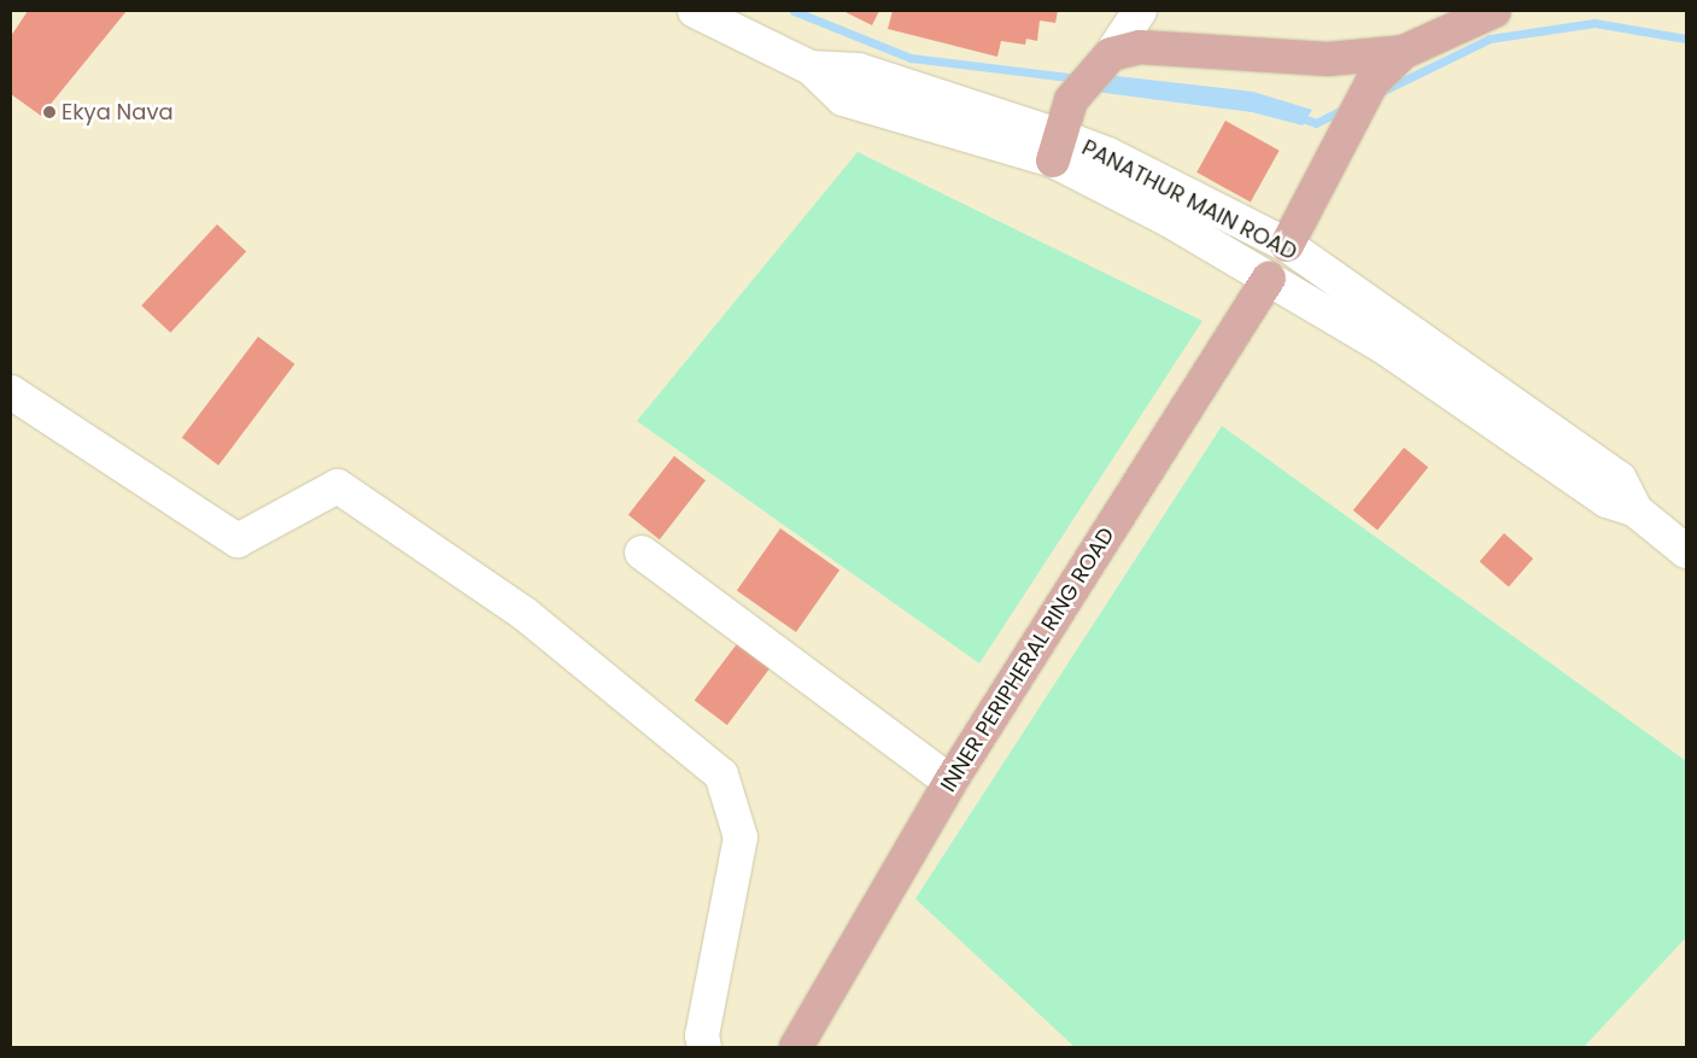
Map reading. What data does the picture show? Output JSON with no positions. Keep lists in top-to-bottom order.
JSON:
{
  "streets": {
    "main road": ["INNER PERIPHERAL RING ROAD"],
    "street": ["PANATHUR MAIN ROAD"]
  },
  "crossings": [
    ["PANATHUR MAIN ROAD", "INNER PERIPHERAL RING ROAD"]
  ],
  "places": ["Ekya Nava"]
}
